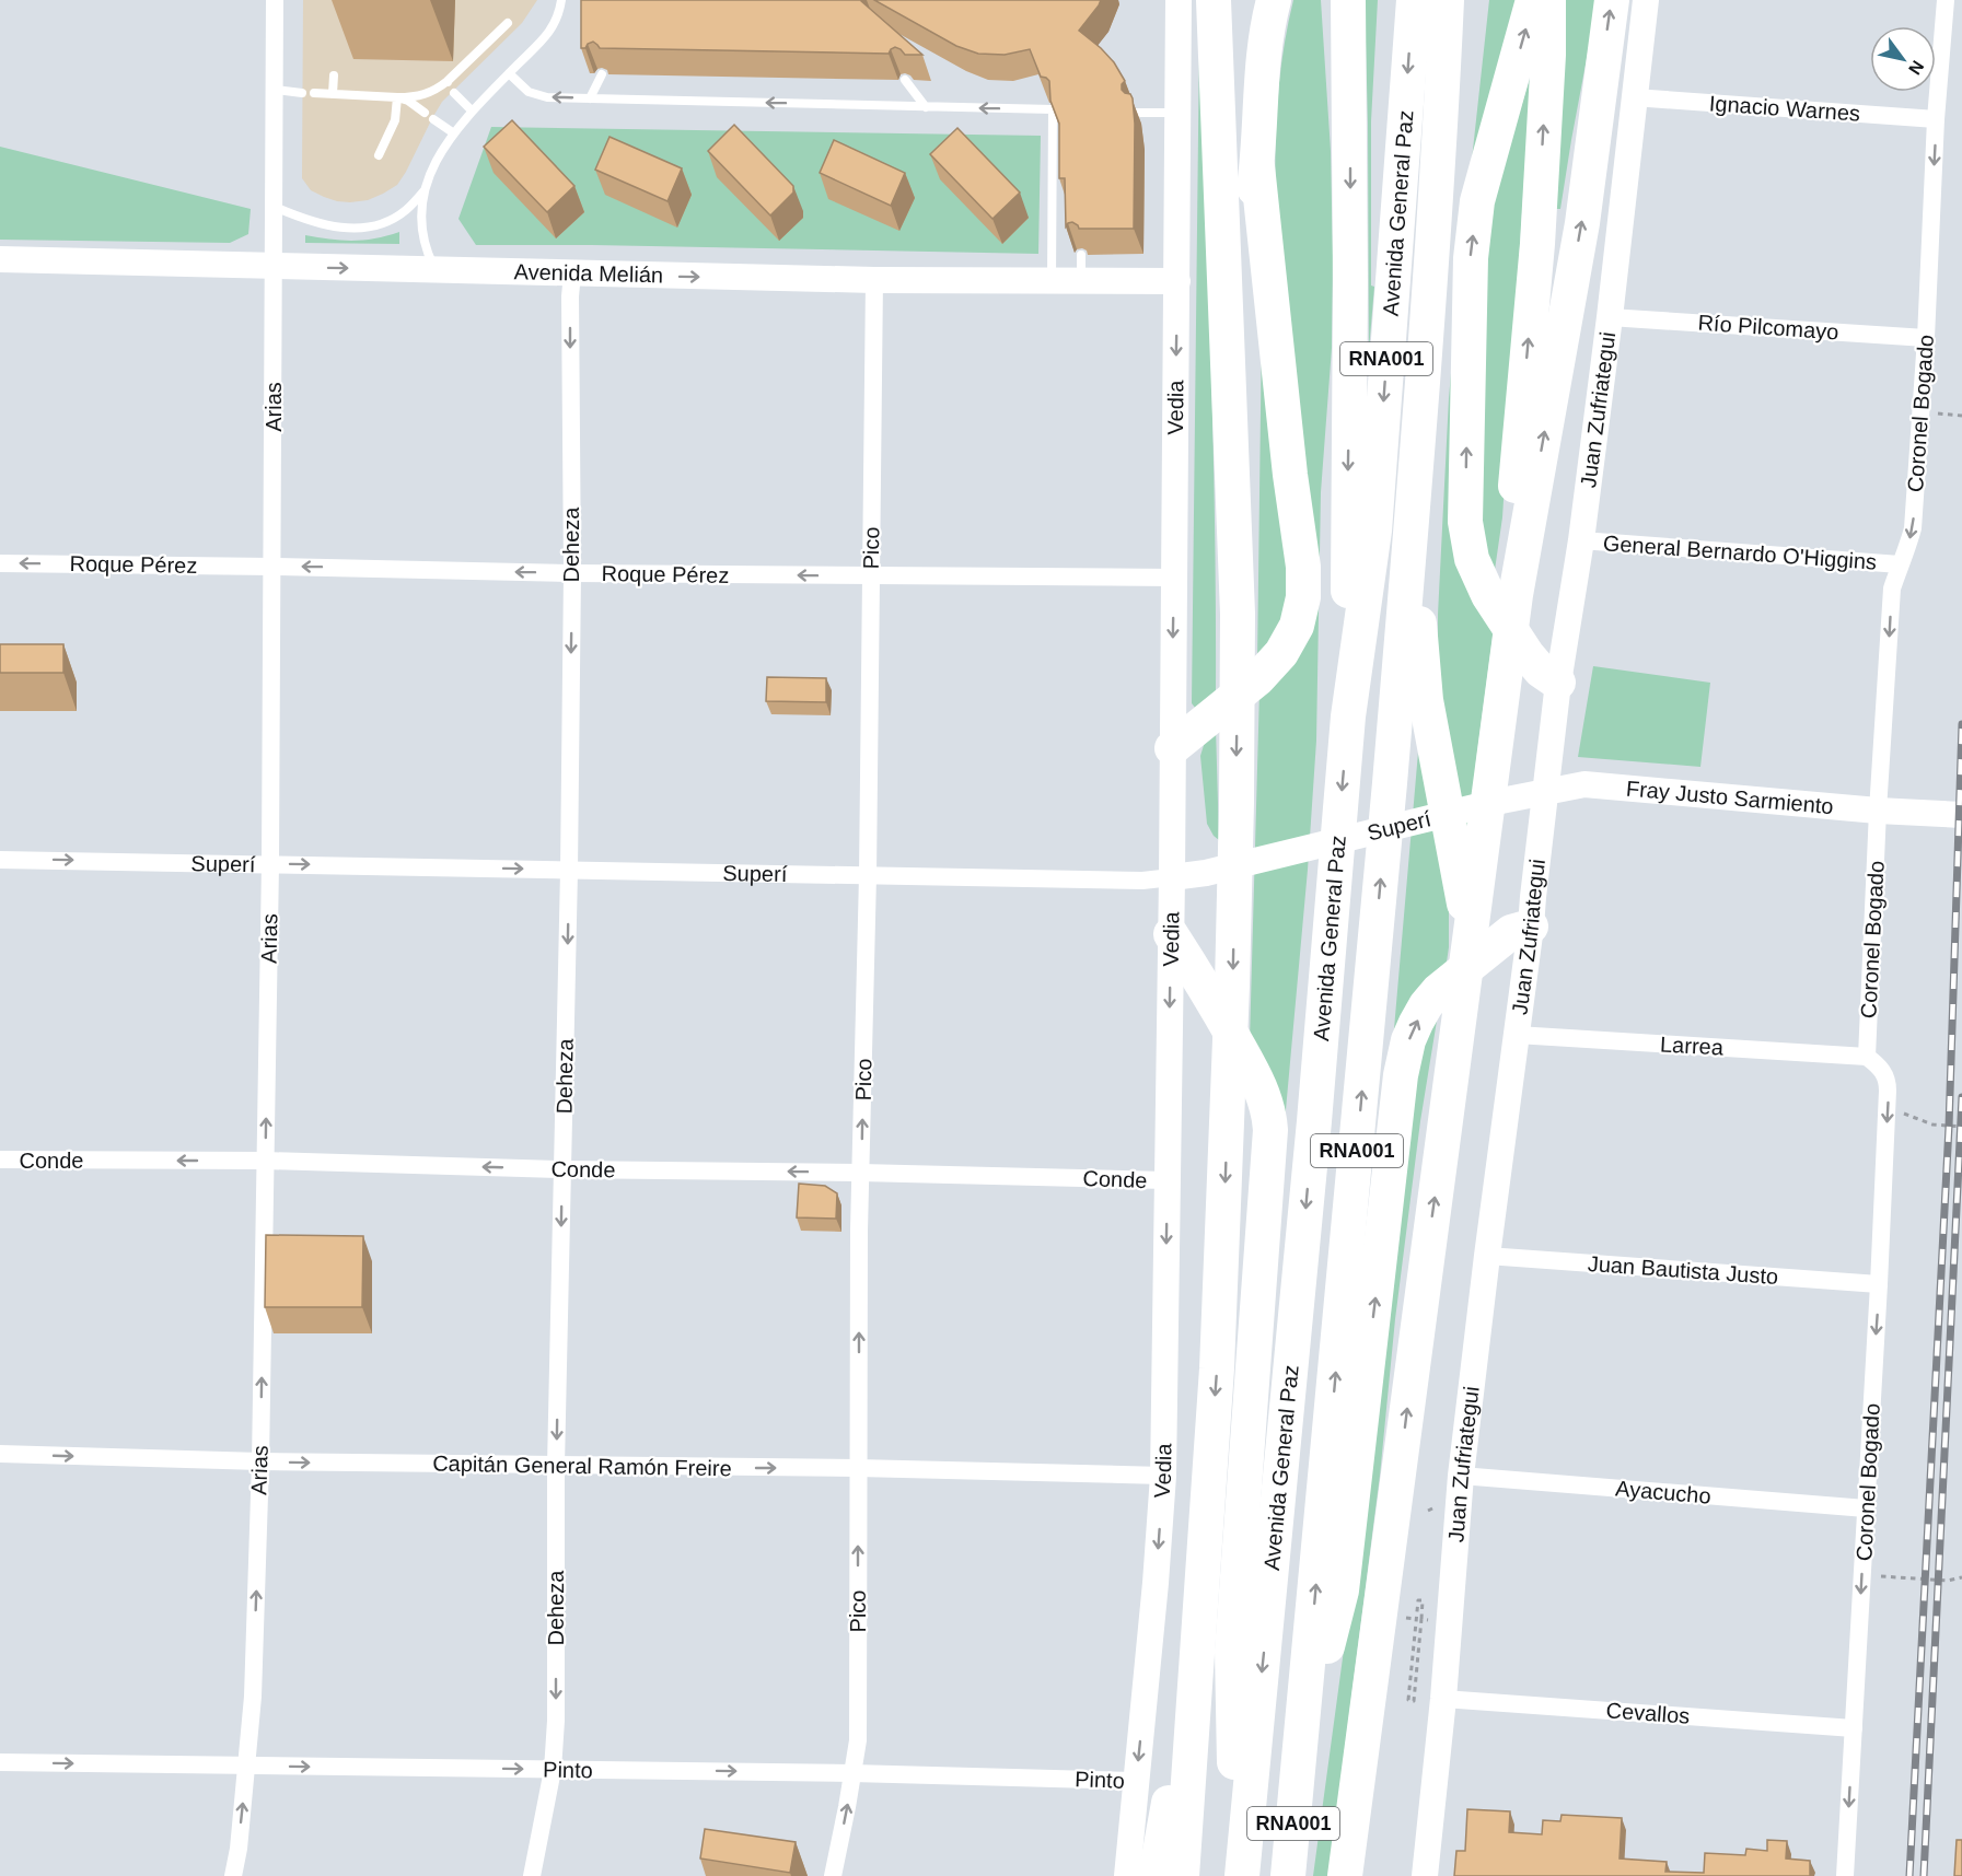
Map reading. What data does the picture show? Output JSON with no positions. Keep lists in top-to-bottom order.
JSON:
{
  "streets": {
    "highway": ["Avenida General Paz", "RNA001"],
    "street": [
      "Ignacio Warnes",
      "Avenida Melián",
      "Río Pilcomayo",
      "Arias",
      "Vedia",
      "Juan Zufriategui",
      "Coronel Bogado",
      "Deheza",
      "Pico",
      "General Bernardo O'Higgins",
      "Roque Pérez",
      "Fray Justo Sarmiento",
      "Superí",
      "Larrea",
      "Conde",
      "Juan Bautista Justo",
      "Capitán General Ramón Freire",
      "Ayacucho",
      "Cevallos",
      "Pinto"
    ]
  },
  "crossings": [
    ["Ignacio Warnes", "Juan Zufriategui"],
    ["Ignacio Warnes", "Coronel Bogado"],
    ["Avenida Melián", "Arias"],
    ["Avenida Melián", "Vedia"],
    ["Avenida Melián", "Deheza"],
    ["Avenida Melián", "Pico"],
    ["Río Pilcomayo", "Juan Zufriategui"],
    ["Río Pilcomayo", "Coronel Bogado"],
    ["Arias", "Roque Pérez"],
    ["Arias", "Superí"],
    ["Arias", "Conde"],
    ["Arias", "Capitán General Ramón Freire"],
    ["Arias", "Pinto"],
    ["Vedia", "Roque Pérez"],
    ["Vedia", "Superí"],
    ["Vedia", "Conde"],
    ["Vedia", "Capitán General Ramón Freire"],
    ["Vedia", "Pinto"],
    ["Juan Zufriategui", "General Bernardo O'Higgins"],
    ["Juan Zufriategui", "Fray Justo Sarmiento"],
    ["Juan Zufriategui", "Larrea"],
    ["Juan Zufriategui", "Juan Bautista Justo"],
    ["Juan Zufriategui", "Ayacucho"],
    ["Juan Zufriategui", "Cevallos"],
    ["Coronel Bogado", "General Bernardo O'Higgins"],
    ["Coronel Bogado", "Fray Justo Sarmiento"],
    ["Coronel Bogado", "Larrea"],
    ["Coronel Bogado", "Juan Bautista Justo"],
    ["Coronel Bogado", "Ayacucho"],
    ["Coronel Bogado", "Cevallos"],
    ["Deheza", "Roque Pérez"],
    ["Deheza", "Superí"],
    ["Deheza", "Conde"],
    ["Deheza", "Capitán General Ramón Freire"],
    ["Deheza", "Pinto"],
    ["Pico", "Roque Pérez"],
    ["Pico", "Superí"],
    ["Pico", "Conde"],
    ["Pico", "Capitán General Ramón Freire"],
    ["Pico", "Pinto"],
    ["Fray Justo Sarmiento", "Superí"]
  ],
  "one_way": [
    "Avenida Melián",
    "Arias",
    "Vedia",
    "Coronel Bogado",
    "Deheza",
    "Pico",
    "Roque Pérez",
    "Superí",
    "Conde",
    "Capitán General Ramón Freire",
    "Pinto"
  ],
  "north": "bottom right"
}
